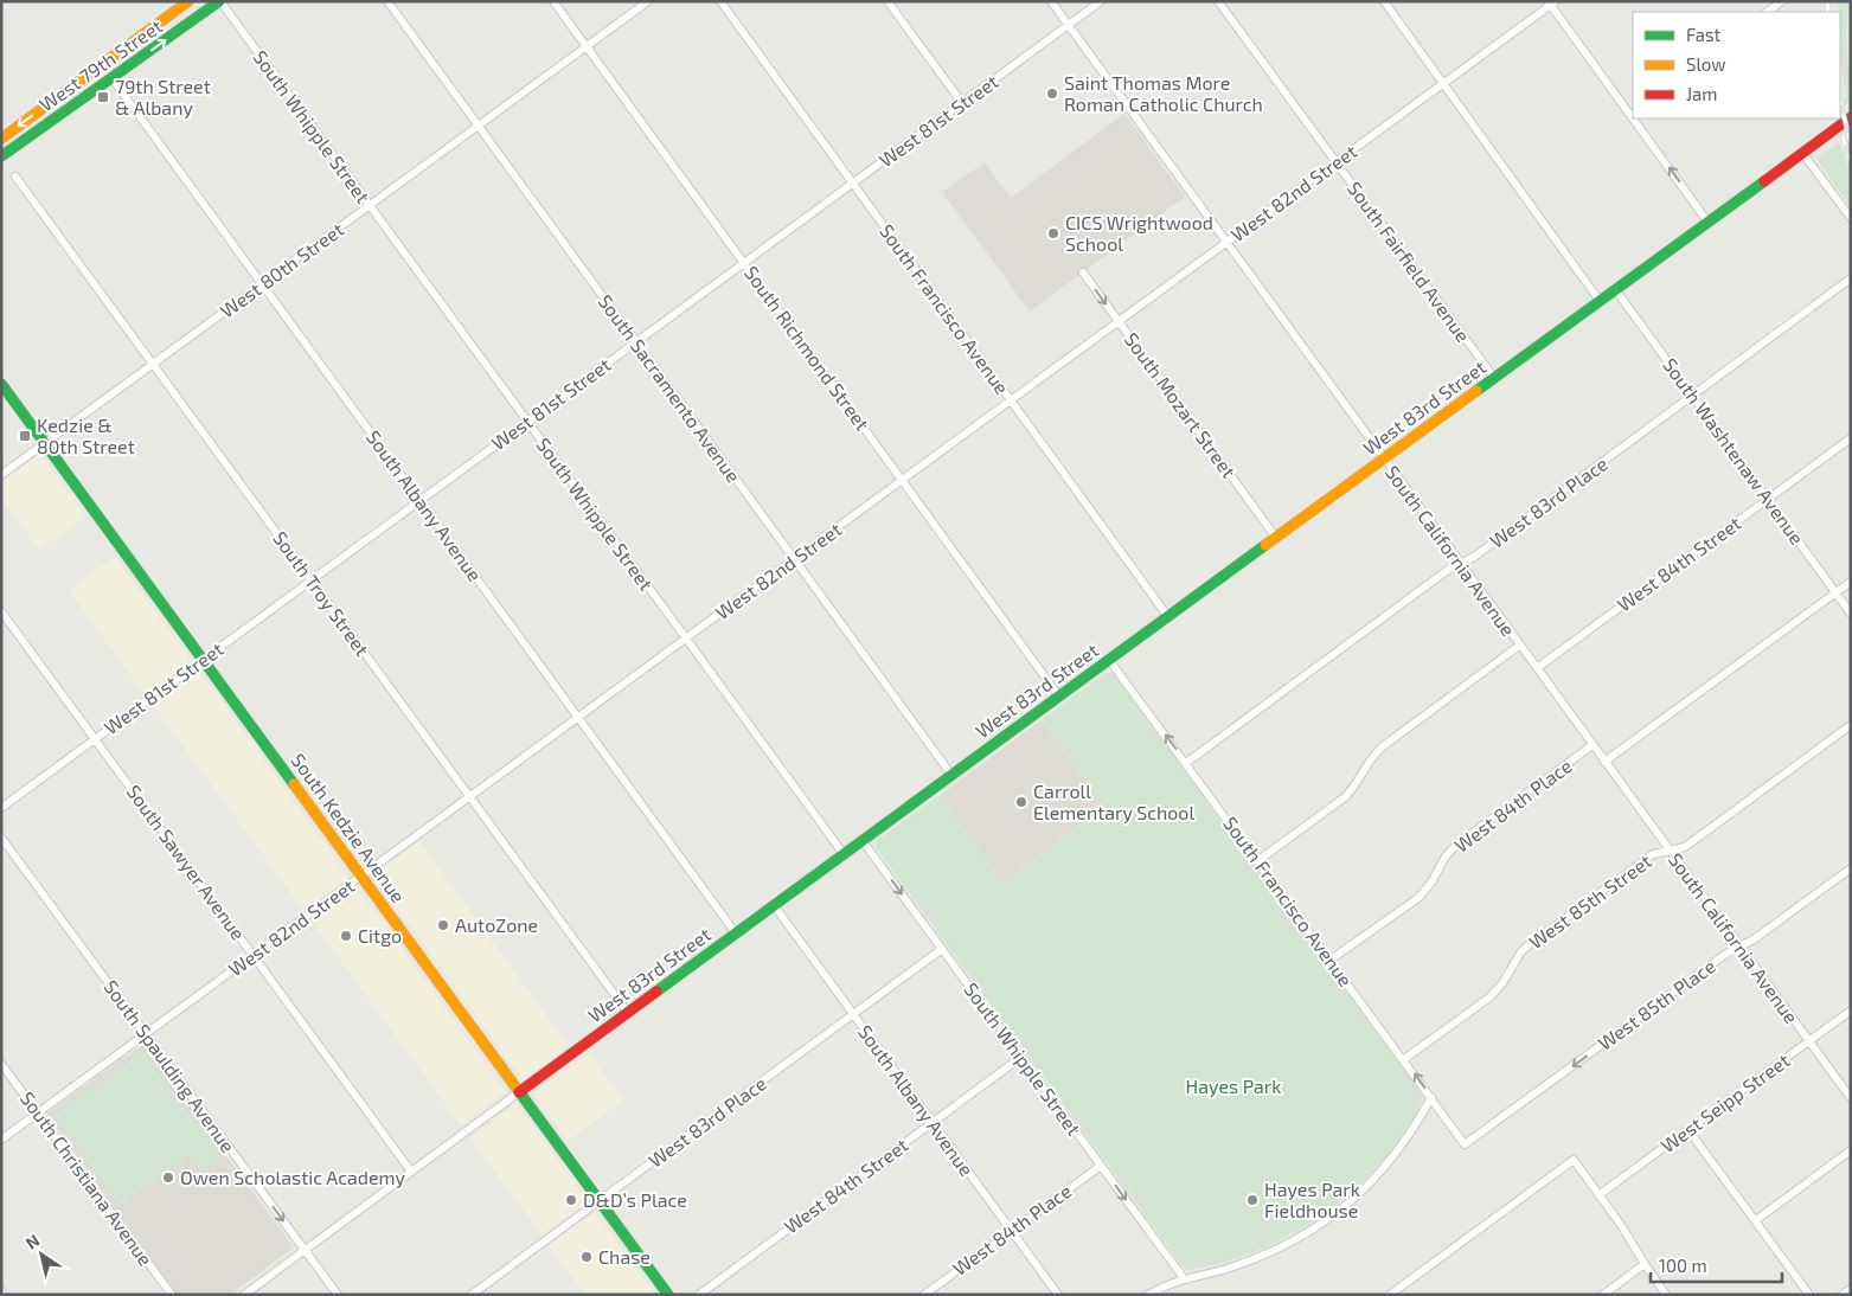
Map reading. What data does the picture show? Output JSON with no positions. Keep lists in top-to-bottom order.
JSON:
{
  "streets": {
    "street": [
      "West 79th Street",
      "West 81st Street",
      "South Whipple Street",
      "West 82nd Street",
      "South Fairfield Avenue",
      "West 80th Street",
      "South Francisco Avenue",
      "South Richmond Street",
      "South Sacramento Avenue",
      "South Mozart Street",
      "West 83rd Street",
      "South Washtenaw Avenue",
      "West 83rd Place",
      "South Albany Avenue",
      "South California Avenue",
      "West 84th Street",
      "South Troy Street",
      "West 84th Place",
      "South Kedzie Avenue",
      "South Sawyer Avenue",
      "West 85th Street",
      "West 85th Place",
      "South Spaulding Avenue",
      "West Seipp Street",
      "South Christiana Avenue"
    ]
  },
  "crossings": [
    ["West 79th Street", "South Whipple Street"],
    ["West 79th Street", "South Albany Avenue"],
    ["West 81st Street", "South Whipple Street"],
    ["West 81st Street", "South Francisco Avenue"],
    ["West 81st Street", "South Richmond Street"],
    ["West 81st Street", "South Sacramento Avenue"],
    ["West 81st Street", "South Albany Avenue"],
    ["West 81st Street", "South California Avenue"],
    ["West 81st Street", "South Troy Street"],
    ["West 81st Street", "South Kedzie Avenue"],
    ["West 81st Street", "South Sawyer Avenue"],
    ["South Whipple Street", "West 82nd Street"],
    ["South Whipple Street", "West 80th Street"],
    ["South Whipple Street", "West 83rd Street"],
    ["South Whipple Street", "West 83rd Place"],
    ["South Whipple Street", "West 84th Street"],
    ["South Whipple Street", "West 84th Place"],
    ["West 82nd Street", "South Fairfield Avenue"],
    ["West 82nd Street", "South Francisco Avenue"],
    ["West 82nd Street", "South Richmond Street"],
    ["West 82nd Street", "South Sacramento Avenue"],
    ["West 82nd Street", "South Mozart Street"],
    ["West 82nd Street", "South Albany Avenue"],
    ["West 82nd Street", "South California Avenue"],
    ["West 82nd Street", "South Troy Street"],
    ["West 82nd Street", "South Kedzie Avenue"],
    ["West 82nd Street", "South Sawyer Avenue"],
    ["West 82nd Street", "South Spaulding Avenue"],
    ["West 82nd Street", "South Christiana Avenue"],
    ["South Fairfield Avenue", "West 83rd Street"],
    ["West 80th Street", "South Richmond Street"],
    ["West 80th Street", "South Sacramento Avenue"],
    ["West 80th Street", "South Albany Avenue"],
    ["West 80th Street", "South Troy Street"],
    ["West 80th Street", "South Kedzie Avenue"],
    ["South Francisco Avenue", "West 83rd Street"],
    ["South Francisco Avenue", "West 83rd Place"],
    ["South Francisco Avenue", "West 84th Place"],
    ["South Francisco Avenue", "West 85th Street"],
    ["South Francisco Avenue", "West 85th Place"],
    ["South Richmond Street", "West 83rd Street"],
    ["South Sacramento Avenue", "West 83rd Street"],
    ["South Mozart Street", "West 83rd Street"],
    ["West 83rd Street", "South Washtenaw Avenue"],
    ["West 83rd Street", "South Albany Avenue"],
    ["West 83rd Street", "South California Avenue"],
    ["West 83rd Street", "South Troy Street"],
    ["West 83rd Street", "South Kedzie Avenue"],
    ["West 83rd Street", "South Sawyer Avenue"],
    ["West 83rd Street", "South Spaulding Avenue"],
    ["South Washtenaw Avenue", "West 83rd Place"],
    ["South Washtenaw Avenue", "West 84th Street"],
    ["West 83rd Place", "South Albany Avenue"],
    ["West 83rd Place", "South California Avenue"],
    ["West 83rd Place", "South Kedzie Avenue"],
    ["South Albany Avenue", "West 84th Street"],
    ["South Albany Avenue", "West 84th Place"],
    ["South California Avenue", "West 84th Street"],
    ["South California Avenue", "West 84th Place"],
    ["South California Avenue", "West 85th Street"],
    ["South California Avenue", "West 85th Place"],
    ["South California Avenue", "West Seipp Street"]
  ],
  "one_way": ["West 85th Place", "South Spaulding Avenue"],
  "parks": ["Hayes Park"],
  "places": {
    "other": [
      "Saint Thomas More Roman Catholic Church",
      "CICS Wrightwood School",
      "Carroll Elementary School",
      "AutoZone",
      "Citgo",
      "Owen Scholastic Academy",
      "D&D’s Place",
      "Hayes Park Fieldhouse",
      "Chase"
    ],
    "transit": ["79th Street & Albany", "Kedzie & 80th Street"]
  },
  "legend": ["Fast", "Slow", "Jam"],
  "scale_bar": "100 m",
  "north": "top left"
}
